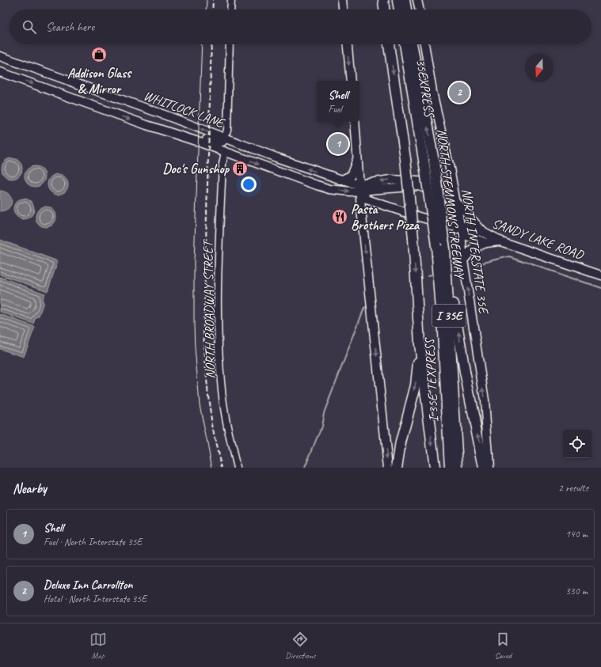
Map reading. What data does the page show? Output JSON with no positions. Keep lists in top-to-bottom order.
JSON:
{
  "streets": {
    "highway": [
      "35EXPRESS",
      "NORTH STEMMONS FREEWAY",
      "I 35E",
      "I 35E TEXPRESS"
    ],
    "main road": ["WHITLOCK LANE", "SANDY LAKE ROAD", "NORTH INTERSTATE 35E"],
    "street": ["NORTH BROADWAY STREET"]
  },
  "crossings": [
    ["35EXPRESS", "I 35E TEXPRESS"],
    ["WHITLOCK LANE", "SANDY LAKE ROAD"],
    ["WHITLOCK LANE", "NORTH BROADWAY STREET"],
    ["NORTH STEMMONS FREEWAY", "I 35E TEXPRESS"],
    ["SANDY LAKE ROAD", "NORTH INTERSTATE 35E"]
  ],
  "one_way": ["NORTH INTERSTATE 35E"],
  "places": {
    "shop": ["Addison Glass & Mirror"],
    "building": ["Doc's Gunshop"],
    "restaurant": ["Pasta Brothers Pizza"]
  },
  "north": "bottom",
  "page": {
    "search": "Search here",
    "popup": ["Shell", "Fuel"],
    "pins": ["2", "1"],
    "heading": ["Nearby", "2 results"],
    "list": [
      {
        "mark": "1",
        "name": "Shell",
        "note": "Fuel · North Interstate 35E",
        "value": "140 m"
      },
      {
        "mark": "2",
        "name": "Deluxe Inn Carrollton",
        "note": "Hotel · North Interstate 35E",
        "value": "330 m"
      }
    ],
    "nav": ["Map", "Directions", "Saved"]
  }
}
